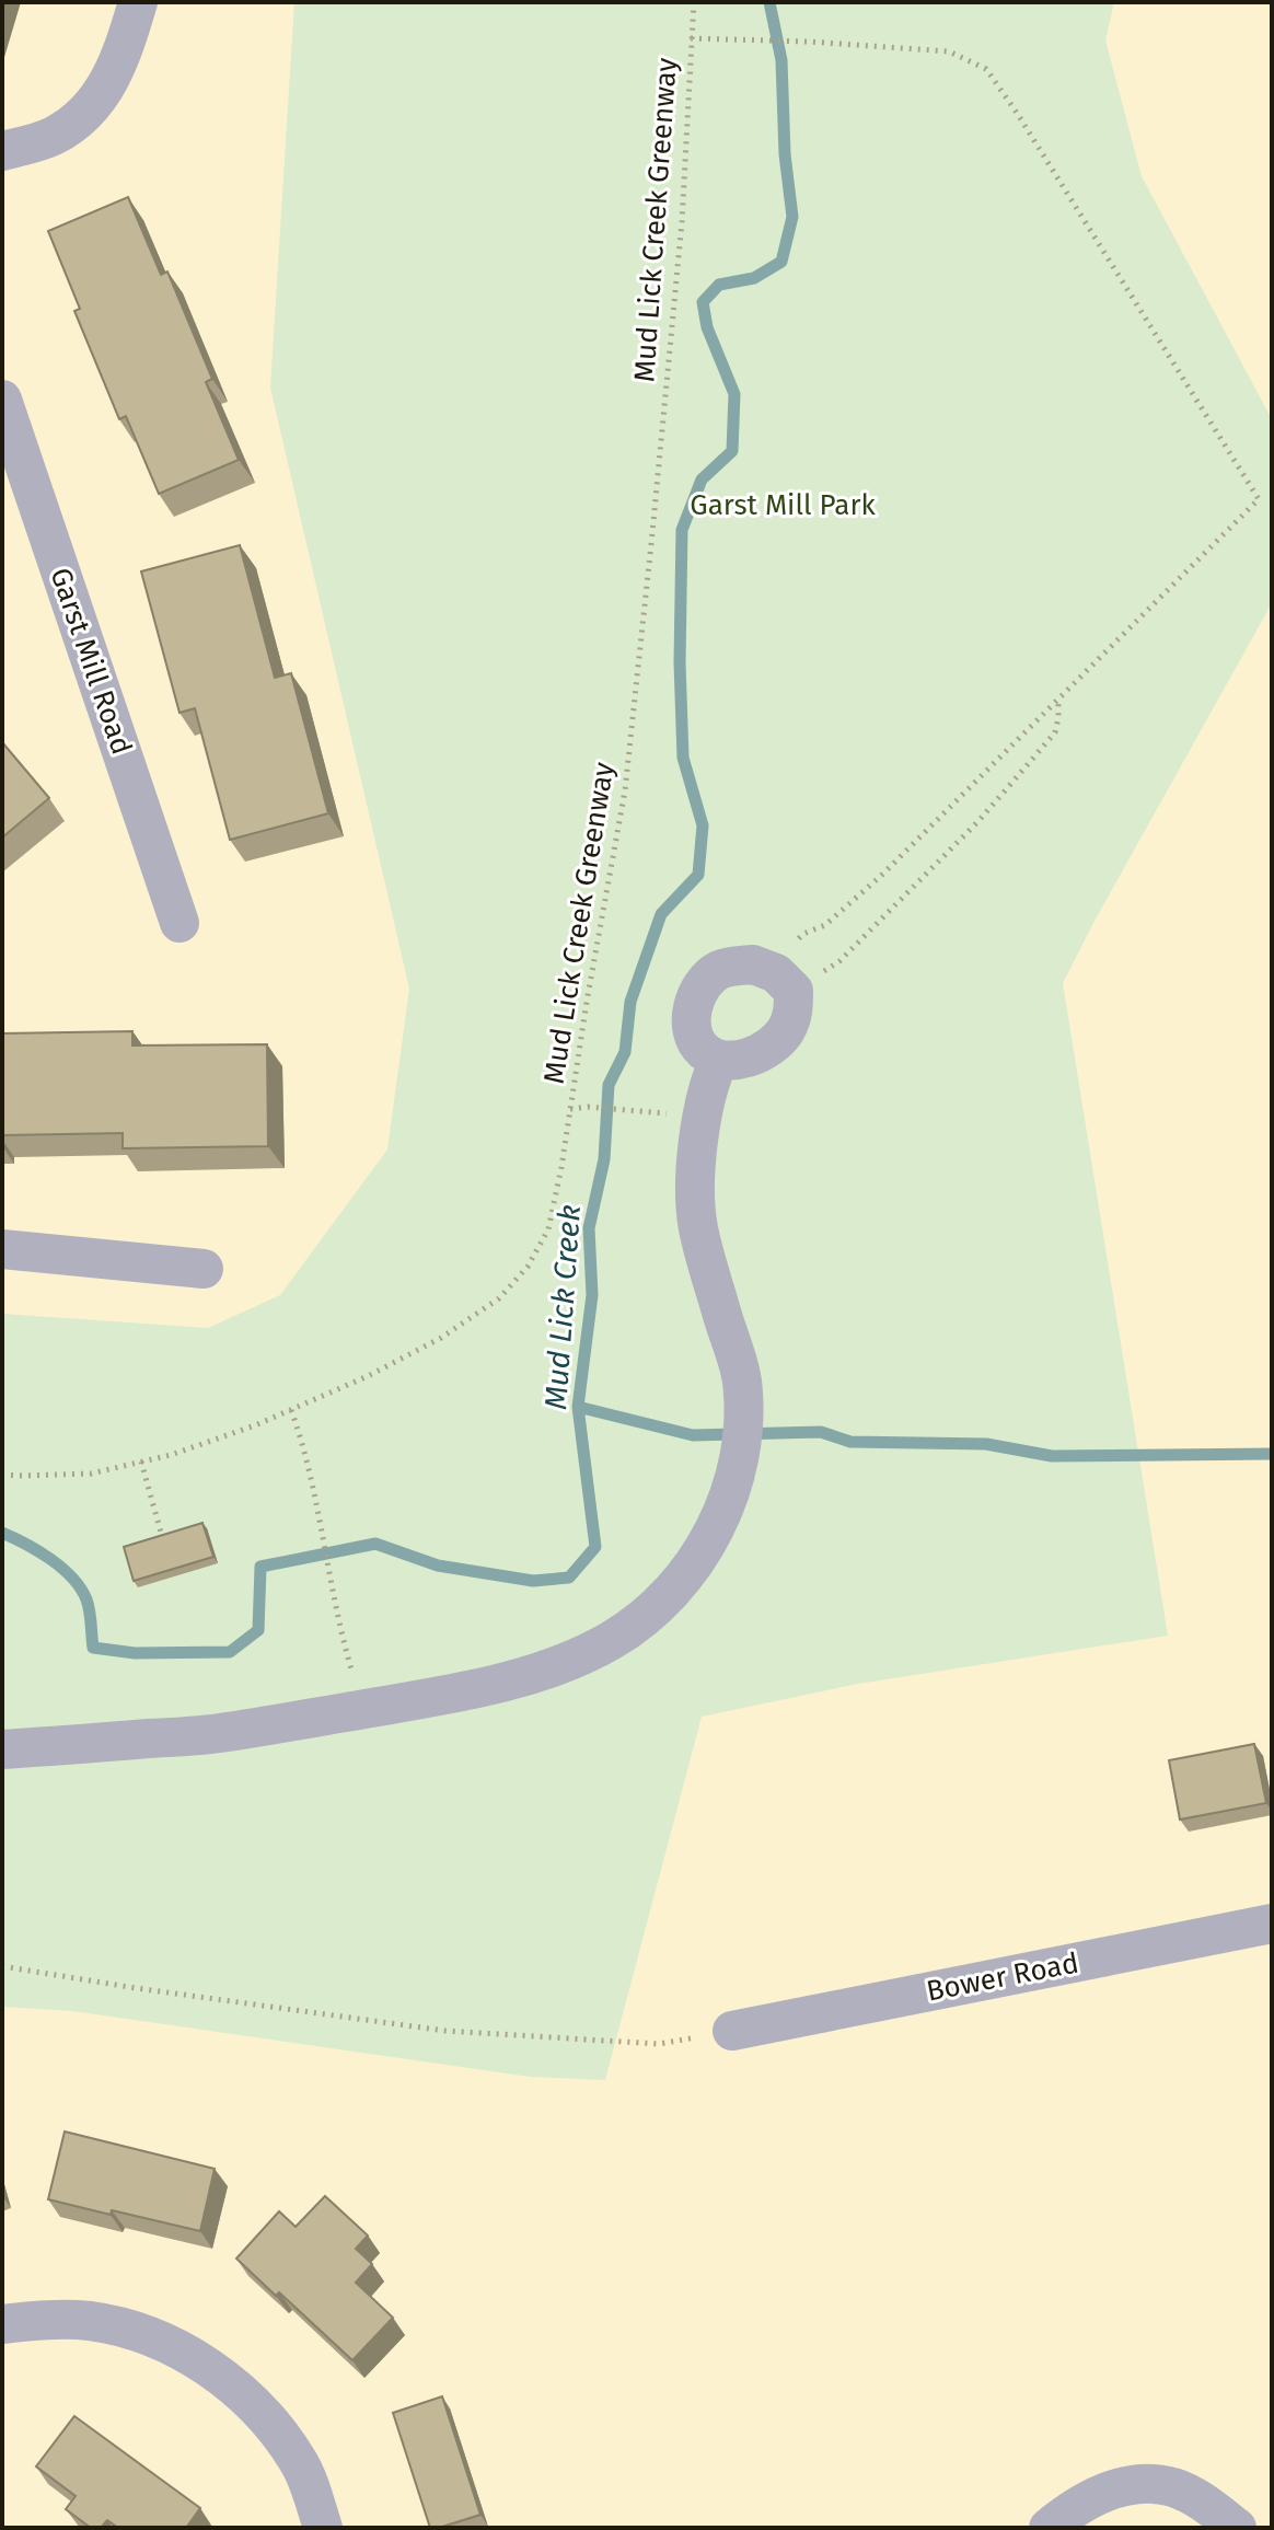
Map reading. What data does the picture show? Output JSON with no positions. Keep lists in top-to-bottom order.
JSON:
{
  "streets": {
    "street": ["Garst Mill Road", "Bower Road"],
    "path": ["Mud Lick Creek Greenway"]
  },
  "water": ["Mud Lick Creek"],
  "parks": ["Garst Mill Park"]
}
